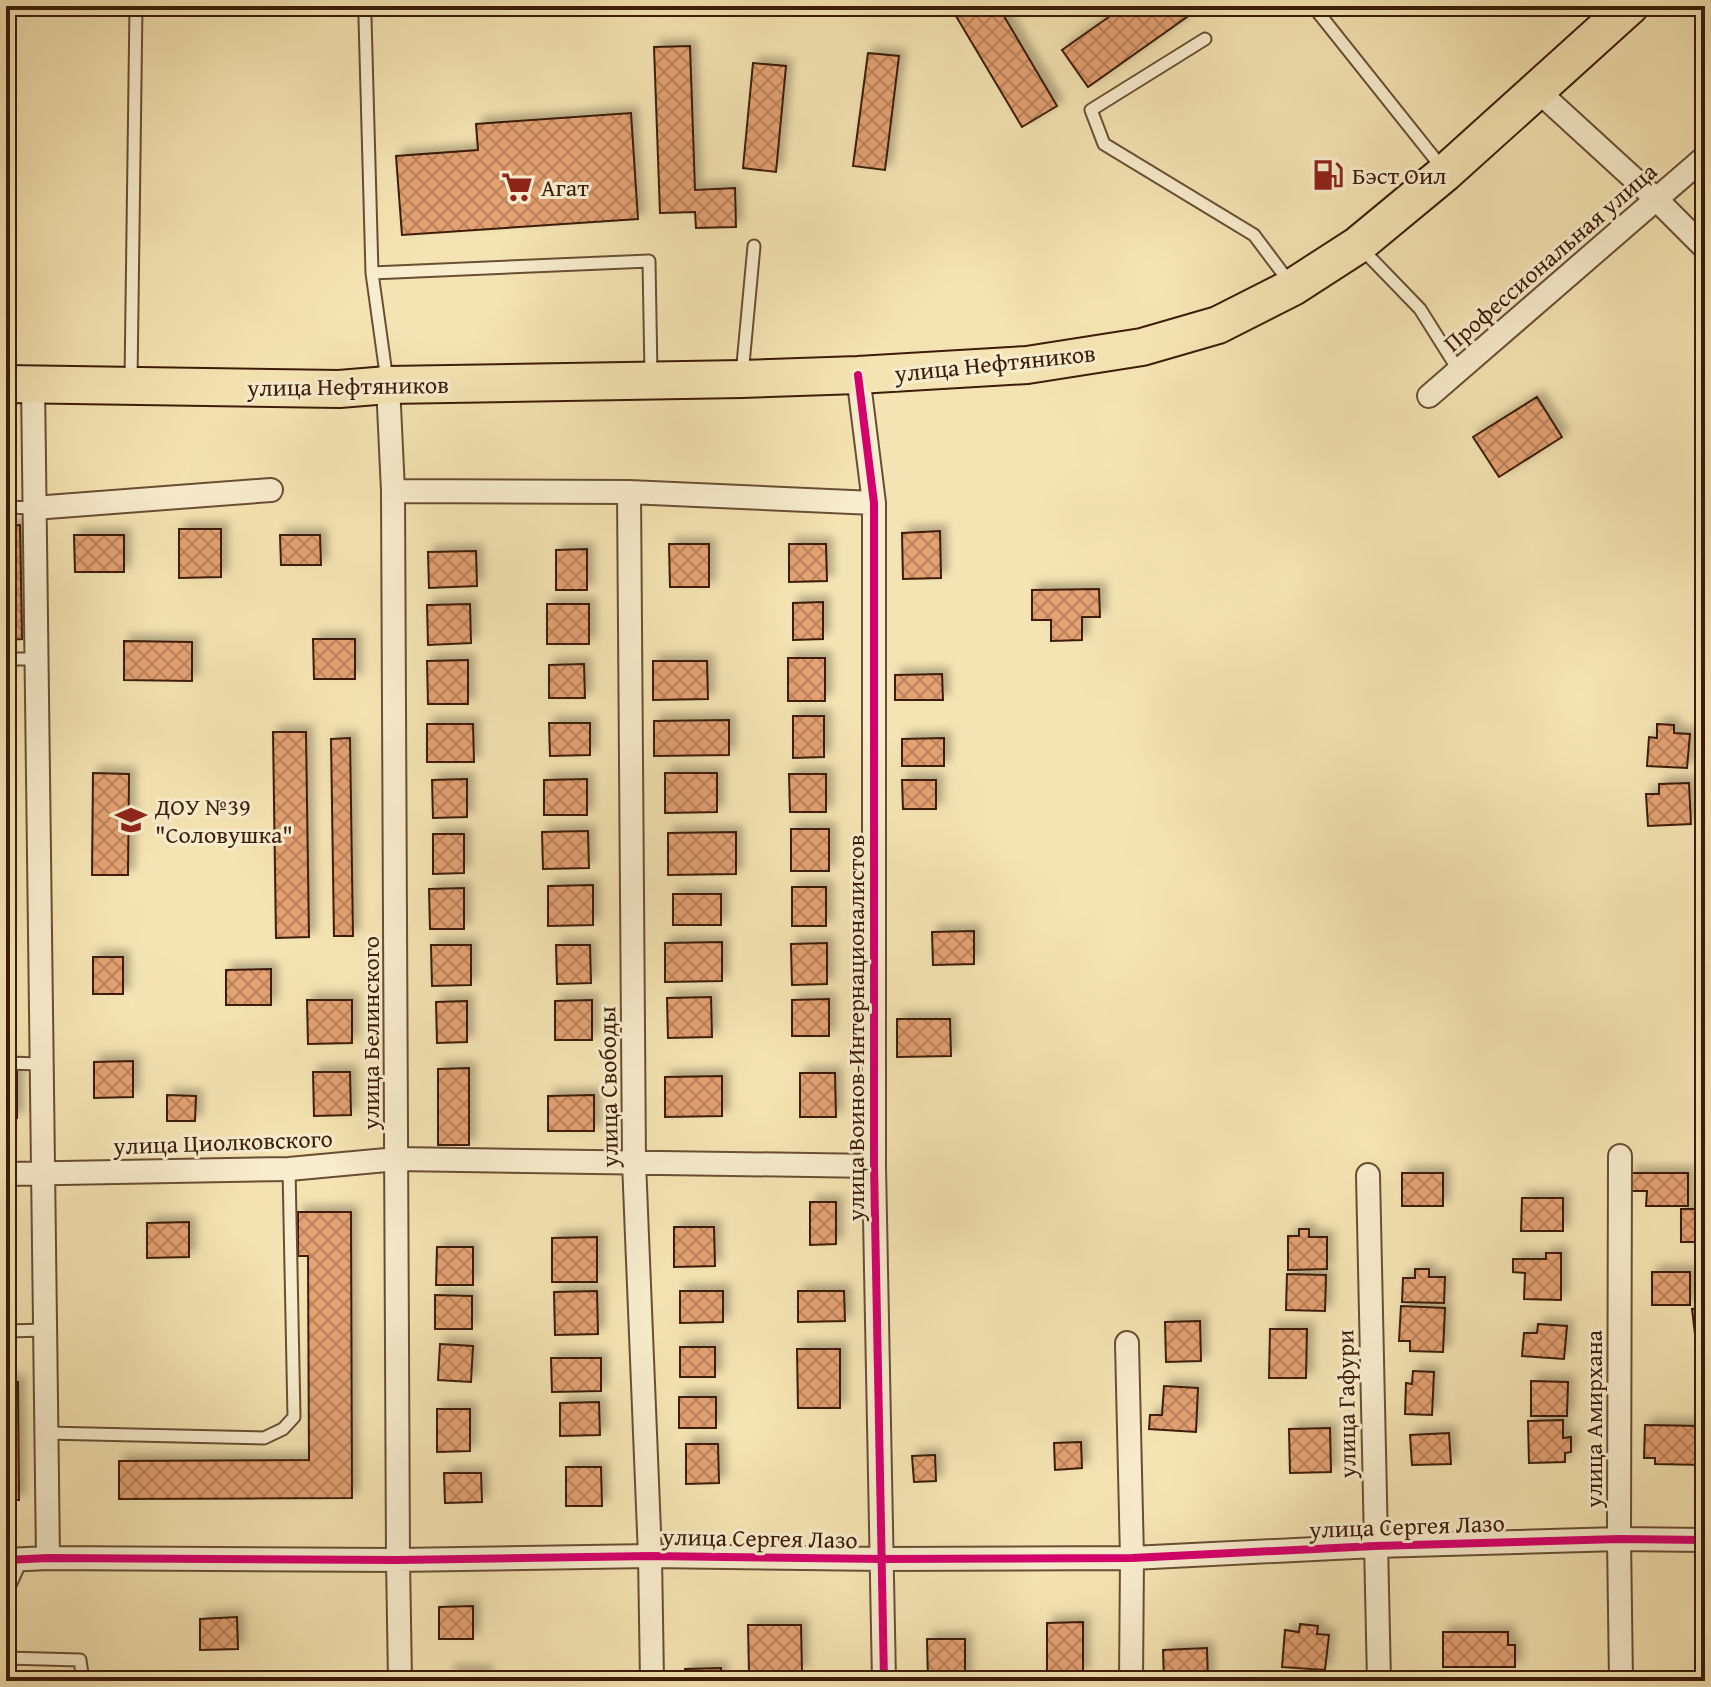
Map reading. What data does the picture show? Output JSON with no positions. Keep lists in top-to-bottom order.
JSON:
{
  "streets": {
    "main road": ["улица Нефтяников"],
    "street": [
      "Профессиональная улица",
      "улица Воинов-Интернационалистов",
      "улица Белинского",
      "улица Свободы",
      "улица Циолковского",
      "улица Гафури",
      "улица Амирхана",
      "улица Сергея Лазо"
    ]
  },
  "crossings": [
    ["улица Нефтяников", "улица Воинов-Интернационалистов"],
    ["улица Нефтяников", "улица Белинского"],
    ["улица Воинов-Интернационалистов", "улица Циолковского"],
    ["улица Воинов-Интернационалистов", "улица Сергея Лазо"],
    ["улица Белинского", "улица Циолковского"],
    ["улица Белинского", "улица Сергея Лазо"],
    ["улица Свободы", "улица Циолковского"],
    ["улица Свободы", "улица Сергея Лазо"],
    ["улица Гафури", "улица Сергея Лазо"],
    ["улица Амирхана", "улица Сергея Лазо"]
  ],
  "places": {
    "fuel station": ["Бэст Оил"],
    "supermarket": ["Агат"],
    "school or university": ["ДОУ №39 \"Соловушка\""]
  }
}
